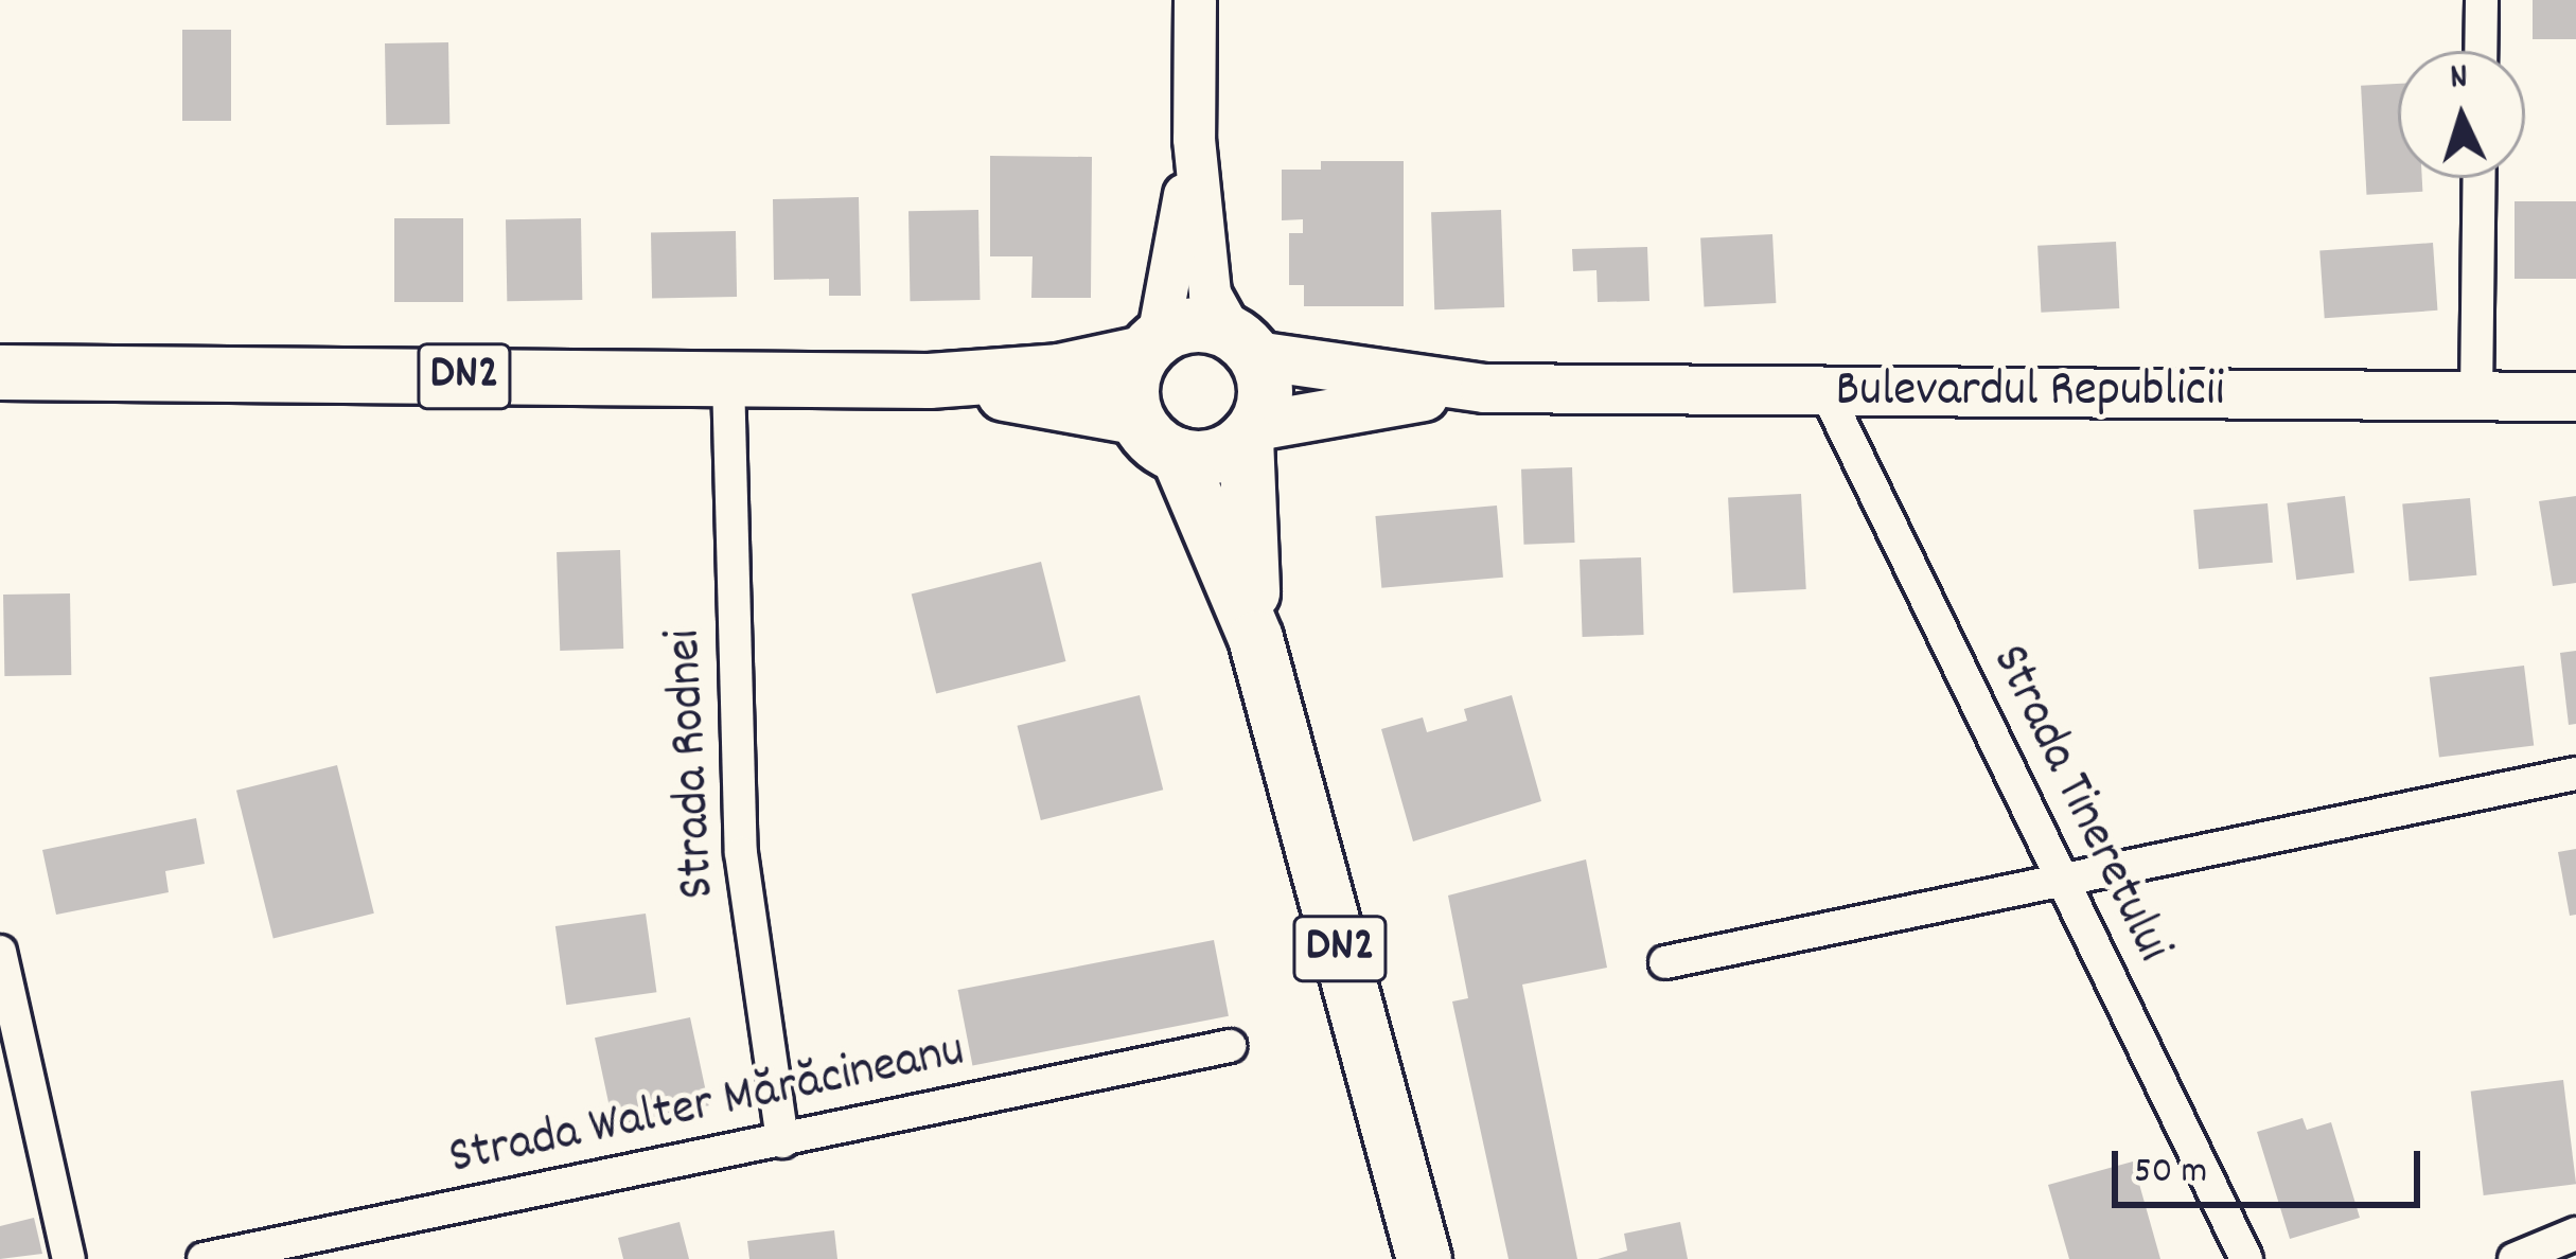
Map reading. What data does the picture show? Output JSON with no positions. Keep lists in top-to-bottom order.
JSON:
{
  "streets": {
    "main road": ["DN2", "Bulevardul Republicii"],
    "street": ["Strada Rodnei", "Strada Tineretului", "Strada Walter Mărăcineanu"]
  },
  "crossings": [
    ["DN2", "Bulevardul Republicii"],
    ["DN2", "Strada Rodnei"],
    ["Bulevardul Republicii", "Strada Tineretului"],
    ["Strada Rodnei", "Strada Walter Mărăcineanu"]
  ],
  "scale_bar": "50 m",
  "north": "top"
}
